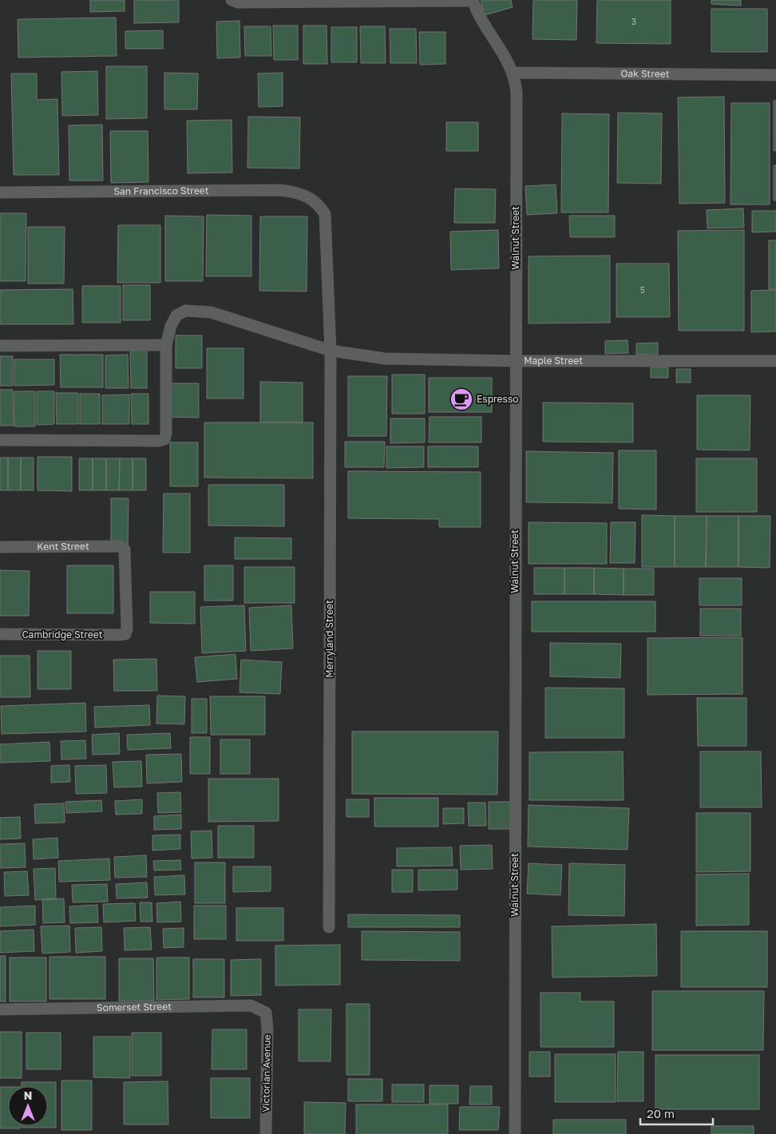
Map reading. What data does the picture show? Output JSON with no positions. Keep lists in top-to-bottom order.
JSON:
{
  "streets": {
    "street": [
      "Oak Street",
      "San Francisco Street",
      "Walnut Street",
      "Maple Street",
      "Kent Street",
      "Cambridge Street",
      "Merryland Street",
      "Somerset Street",
      "Victorian Avenue"
    ]
  },
  "crossings": [
    ["Oak Street", "Walnut Street"],
    ["San Francisco Street", "Merryland Street"],
    ["Walnut Street", "Maple Street"],
    ["Maple Street", "Merryland Street"],
    ["Kent Street", "Cambridge Street"],
    ["Somerset Street", "Victorian Avenue"]
  ],
  "places": {
    "cafe": ["Espresso"]
  },
  "house_numbers": ["3", "5"],
  "scale_bar": "20 m",
  "north": "top"
}
